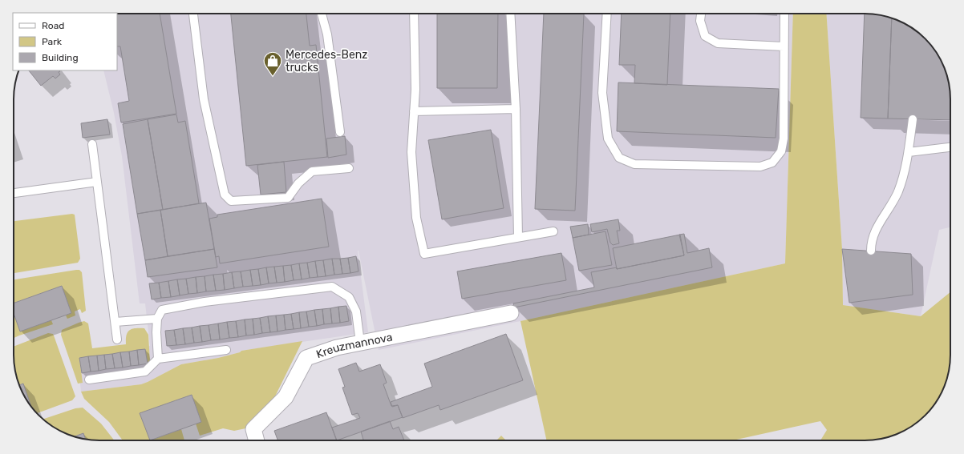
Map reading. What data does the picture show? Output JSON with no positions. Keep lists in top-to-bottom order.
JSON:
{
  "streets": {
    "street": ["Kreuzmannova"]
  },
  "places": {
    "shop": ["Mercedes-Benz trucks"]
  },
  "legend": ["Road", "Park", "Building"]
}
